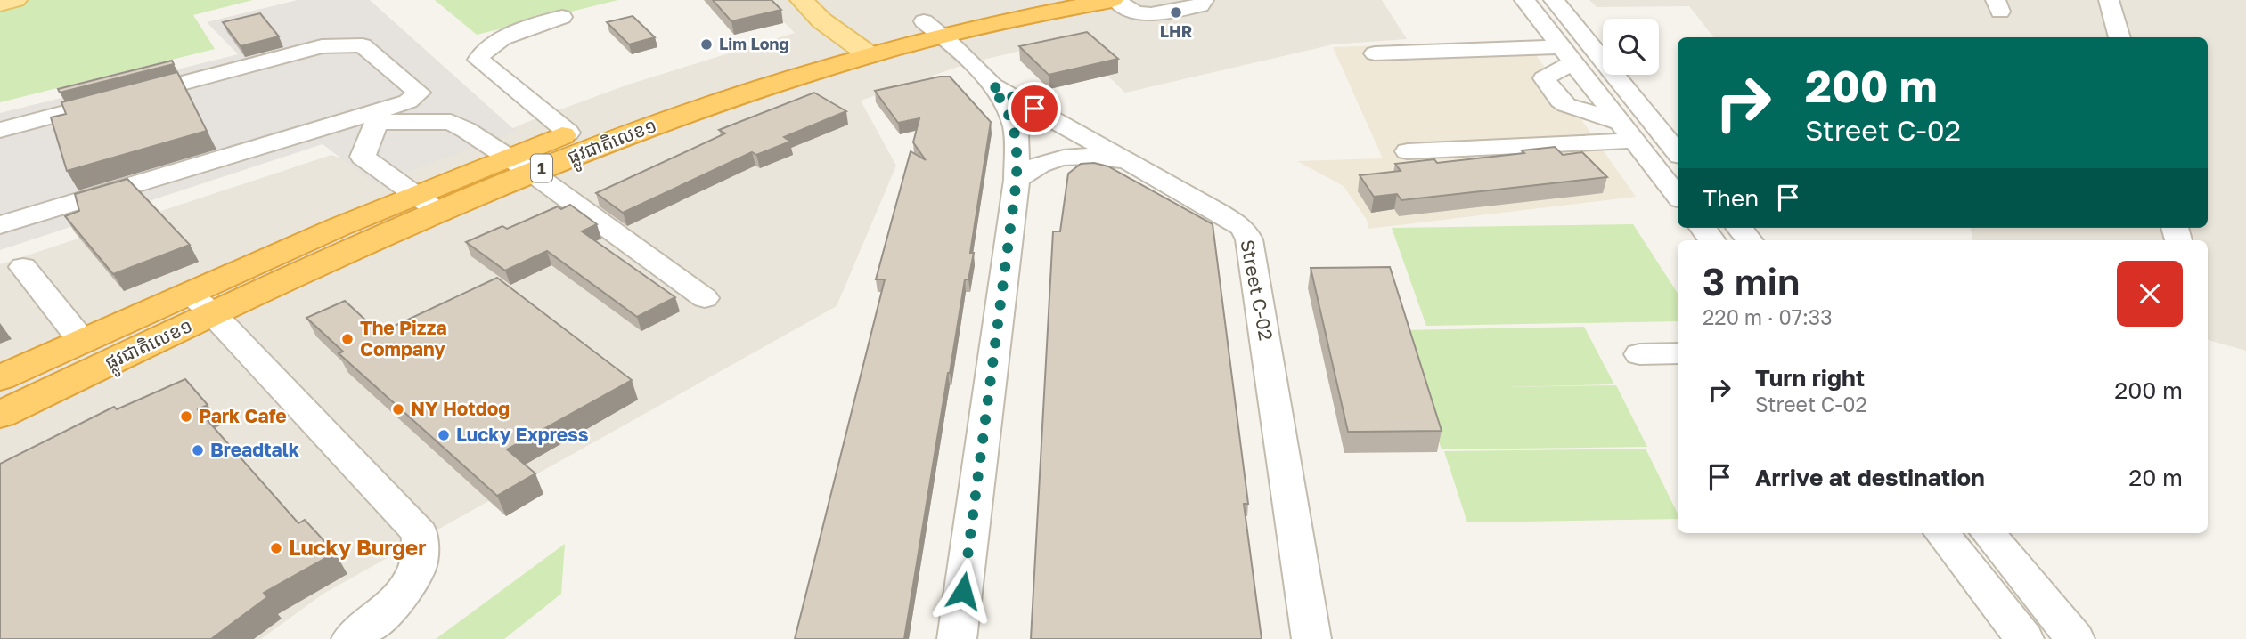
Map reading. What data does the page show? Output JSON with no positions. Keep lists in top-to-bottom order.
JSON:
{
  "streets": {
    "highway": ["ផ្លូវជាតិលេខ១", "1"],
    "street": ["Street C-02"]
  },
  "places": [
    "LHR",
    "Lim Long",
    "The Pizza Company",
    "NY Hotdog",
    "Park Cafe",
    "Lucky Express",
    "Breadtalk",
    "Lucky Burger"
  ],
  "page": {
    "turn": ["200 m", "Street C-02"],
    "then": "Then",
    "heading": ["3 min", "220 m · 07:33"],
    "list": [
      {
        "name": "Turn right",
        "note": "Street C-02",
        "value": "200 m"
      },
      {
        "name": "Arrive at destination",
        "value": "20 m"
      }
    ]
  }
}
